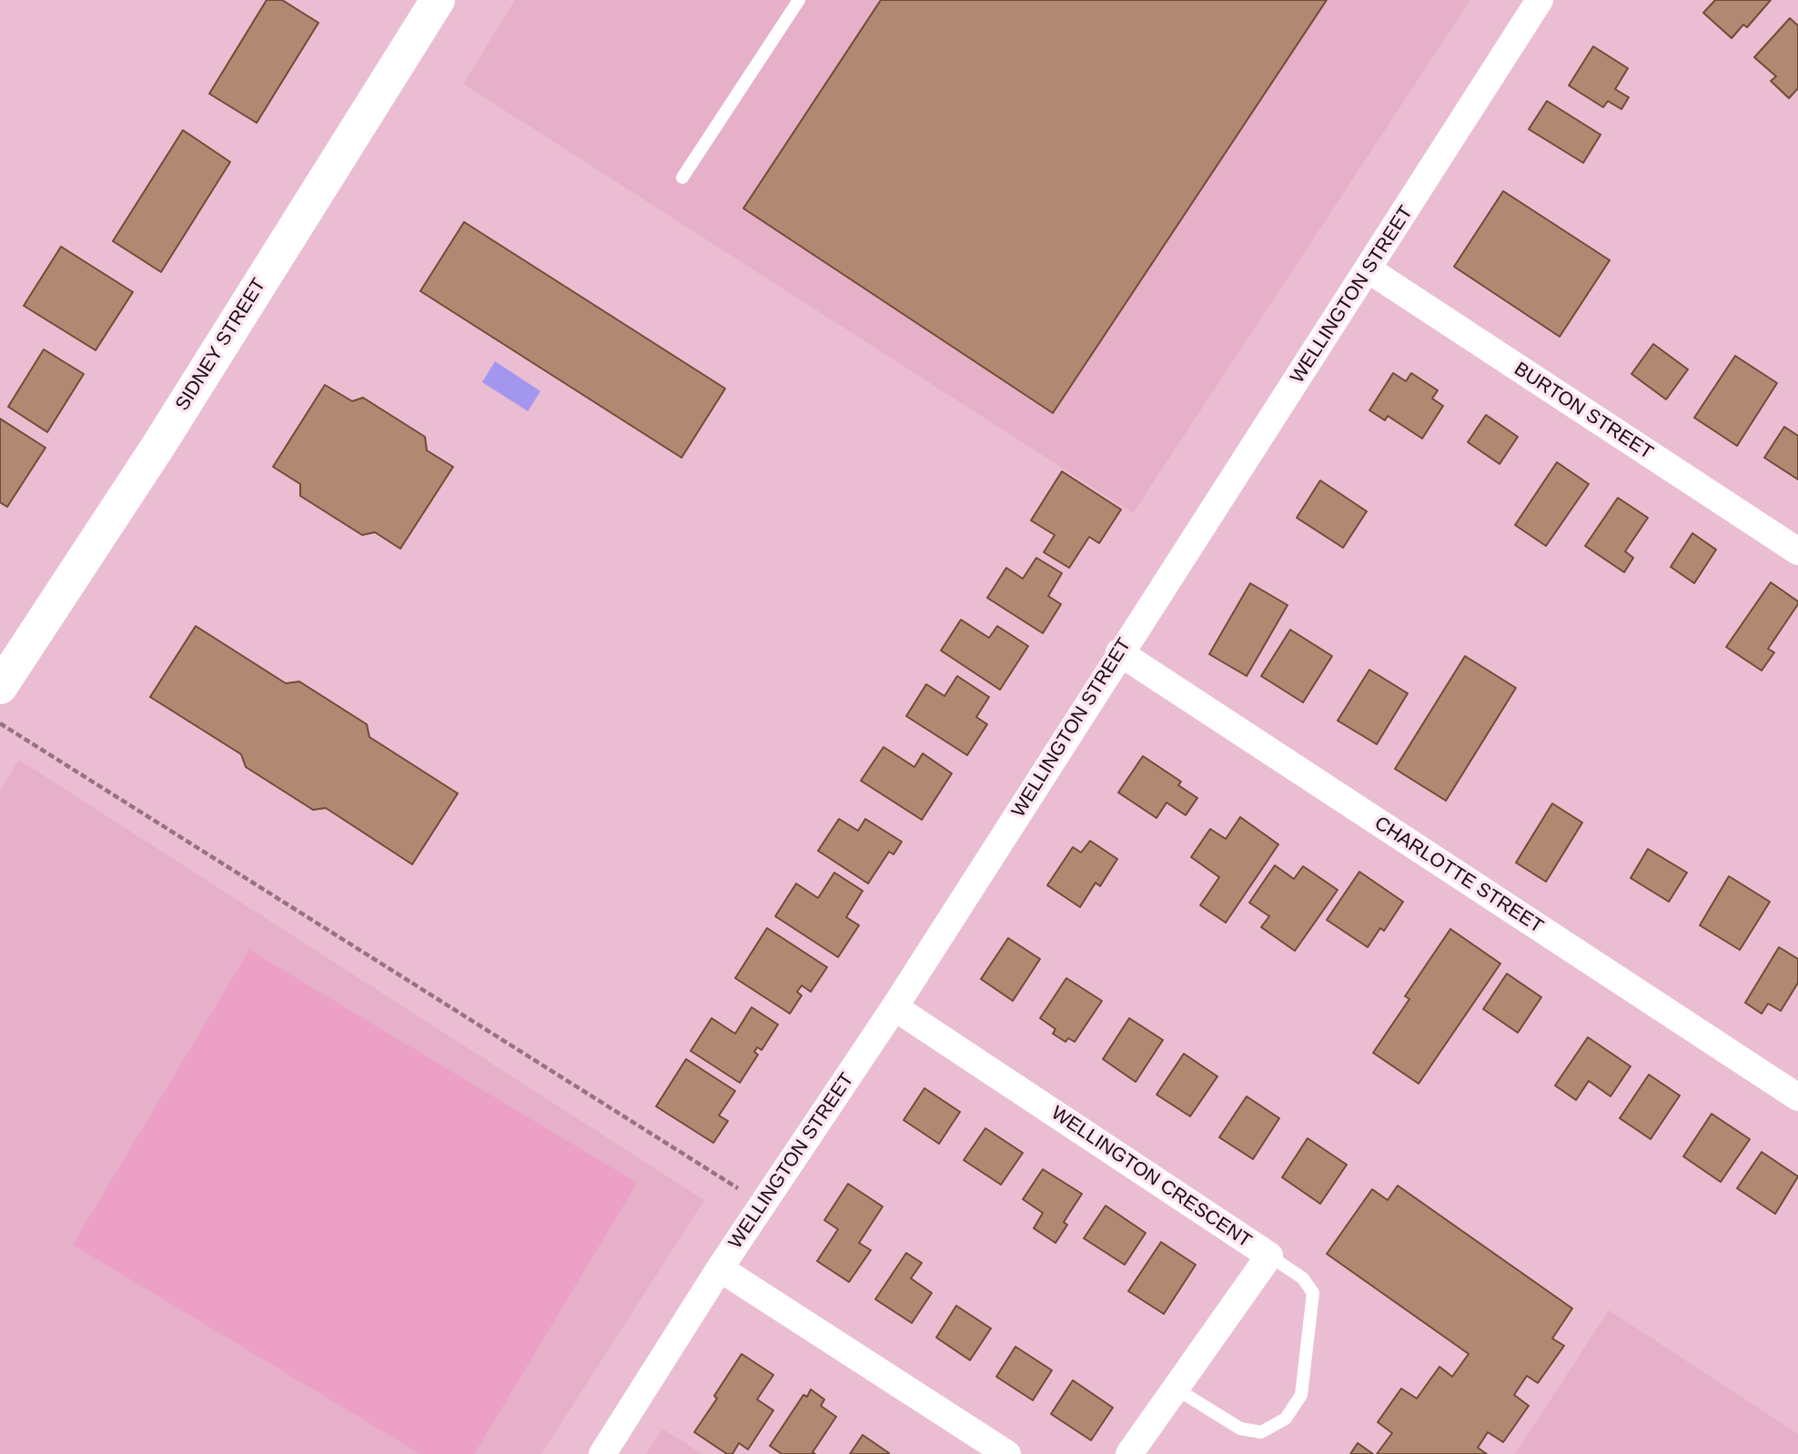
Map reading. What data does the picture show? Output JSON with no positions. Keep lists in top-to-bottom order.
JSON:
{
  "streets": {
    "main road": ["SIDNEY STREET"],
    "street": [
      "WELLINGTON STREET",
      "BURTON STREET",
      "CHARLOTTE STREET",
      "WELLINGTON CRESCENT"
    ]
  },
  "crossings": [
    ["WELLINGTON STREET", "BURTON STREET"],
    ["WELLINGTON STREET", "CHARLOTTE STREET"],
    ["WELLINGTON STREET", "WELLINGTON CRESCENT"]
  ]
}
